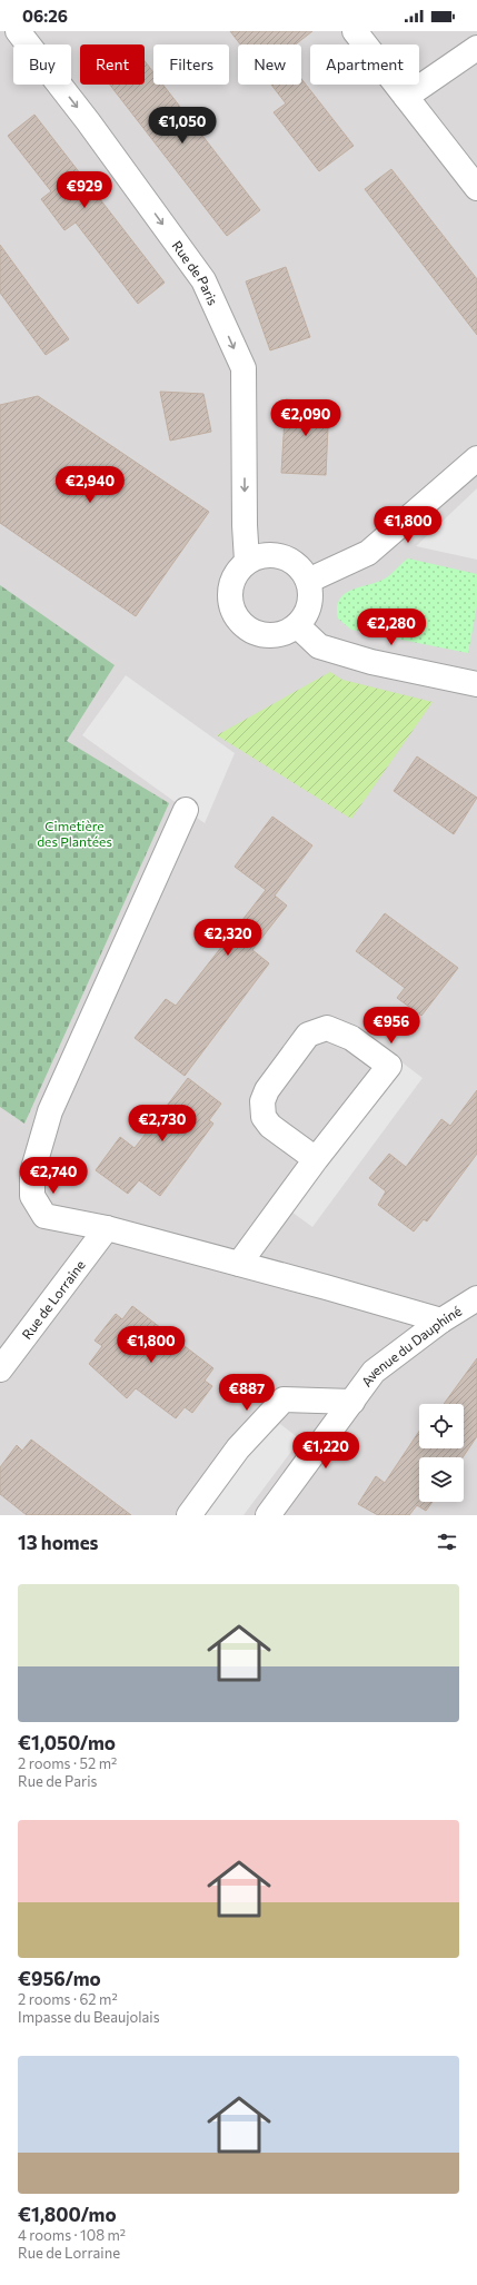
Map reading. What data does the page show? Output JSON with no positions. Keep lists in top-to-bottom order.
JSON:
{
  "streets": {
    "street": ["Rue de Paris", "Rue de Lorraine", "Avenue du Dauphiné"]
  },
  "one_way": ["Rue de Paris"],
  "parks": ["Cimetière des Plantées"],
  "page": {
    "status": "06:26",
    "chip": [
      "Buy",
      "Rent",
      "Filters",
      "New",
      "Apartment"
    ],
    "price": [
      "€1,050",
      "€929",
      "€2,090",
      "€2,940",
      "€1,800",
      "€2,280",
      "€2,320",
      "€956",
      "€2,730",
      "€2,740",
      "€1,800",
      "€887",
      "€1,220"
    ],
    "heading": "13 homes",
    "list": [
      {
        "name": "€1,050/mo",
        "note": "2 rooms · 52 m² · Rue de Paris"
      },
      {
        "name": "€956/mo",
        "note": "2 rooms · 62 m² · Impasse du Beaujolais"
      },
      {
        "name": "€1,800/mo",
        "note": "4 rooms · 108 m² · Rue de Lorraine"
      }
    ]
  }
}
